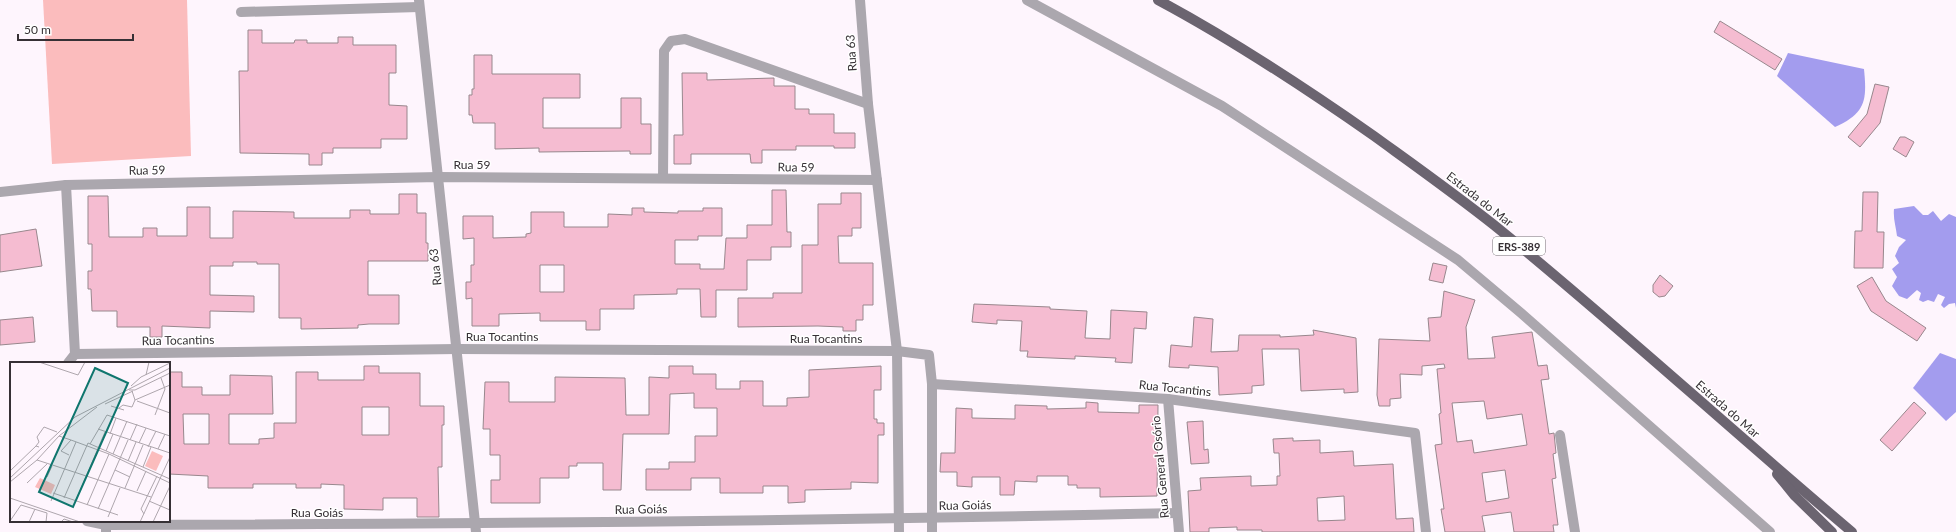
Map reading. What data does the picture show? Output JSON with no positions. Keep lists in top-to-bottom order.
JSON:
{
  "streets": {
    "main road": ["Estrada do Mar", "ERS-389"],
    "street": [
      "Rua 63",
      "Rua 59",
      "Rua Tocantins",
      "Rua General Osório",
      "Rua Goiás"
    ]
  },
  "crossings": [
    ["Rua 63", "Rua 59"],
    ["Rua 63", "Rua Tocantins"],
    ["Rua 63", "Rua Goiás"],
    ["Rua Tocantins", "Rua General Osório"],
    ["Rua General Osório", "Rua Goiás"]
  ],
  "scale_bar": "50 m"
}
